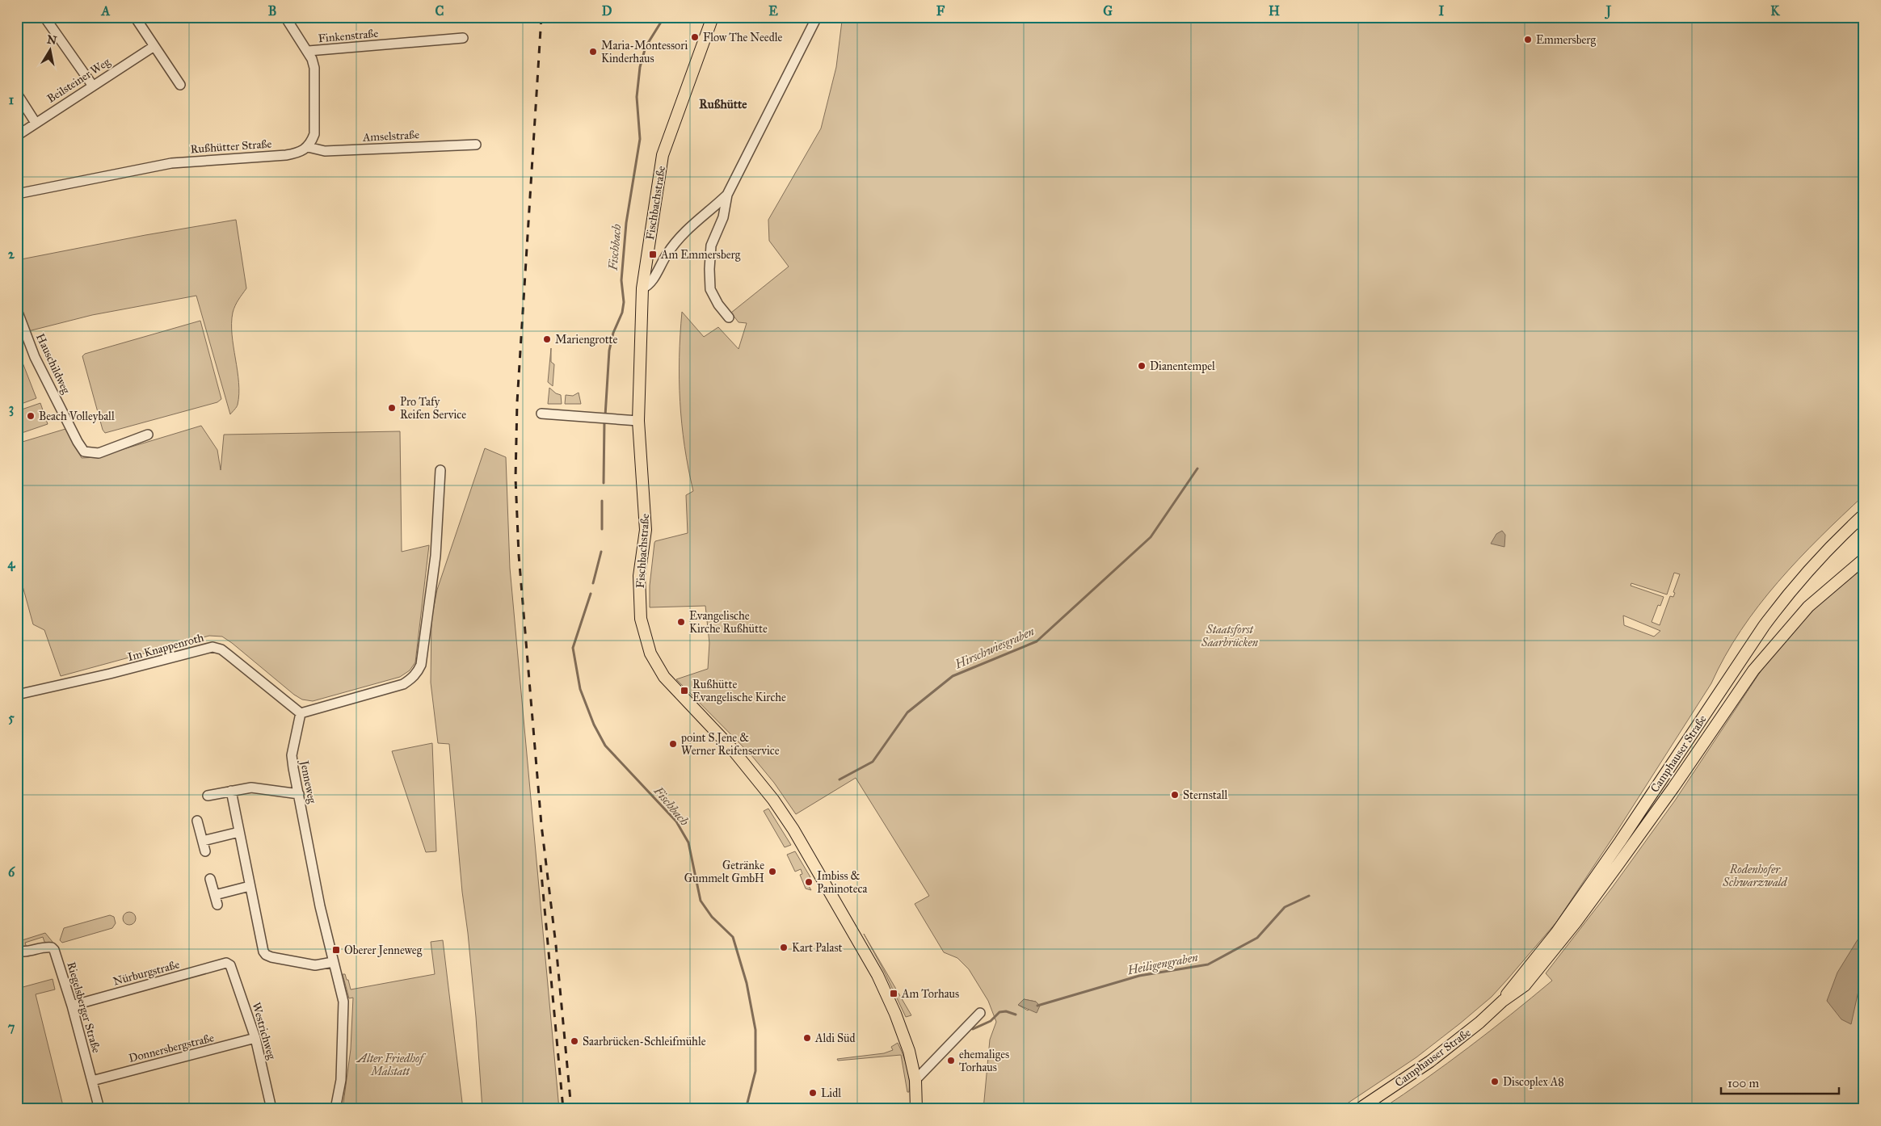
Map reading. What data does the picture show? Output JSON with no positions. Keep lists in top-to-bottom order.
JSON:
{
  "streets": {
    "main road": ["Fischbachstraße", "Camphauser Straße"],
    "street": [
      "Finkenstraße",
      "Beilsteiner Weg",
      "Amselstraße",
      "Rußhütter Straße",
      "Hauschildweg",
      "Im Knappenroth",
      "Jenneweg",
      "Nürburgstraße",
      "Riegelsberger Straße",
      "Westrichweg",
      "Donnersbergstraße"
    ]
  },
  "crossings": [
    ["Amselstraße", "Rußhütter Straße"],
    ["Im Knappenroth", "Jenneweg"],
    ["Nürburgstraße", "Riegelsberger Straße"],
    ["Nürburgstraße", "Westrichweg"],
    ["Riegelsberger Straße", "Donnersbergstraße"],
    ["Westrichweg", "Donnersbergstraße"]
  ],
  "districts": ["Rußhütte"],
  "water": ["Fischbach", "Hirschwiesgraben", "Heiligengraben"],
  "parks": ["Staatsforst Saarbrücken", "Rodenhofer Schwarzwald", "Alter Friedhof Malstatt"],
  "places": {
    "other": [
      "Flow The Needle",
      "Emmersberg",
      "Maria-Montessori Kinderhaus",
      "Mariengrotte",
      "Dianentempel",
      "Pro Tafy Reifen Service",
      "Beach Volleyball",
      "Evangelische Kirche Rußhütte",
      "point S Jene & Werner Reifenservice",
      "Sternstall",
      "Getränke Gummelt GmbH",
      "Imbiss & Paninoteca",
      "Kart Palast",
      "Aldi Süd",
      "Saarbrücken-Schleifmühle",
      "ehemaliges Torhaus",
      "Discoplex A8",
      "Lidl"
    ],
    "transit": [
      "Am Emmersberg",
      "Rußhütte Evangelische Kirche",
      "Oberer Jenneweg",
      "Am Torhaus"
    ]
  },
  "scale_bar": "100 m",
  "north": "top",
  "grid": {
    "columns": [
      "A",
      "B",
      "C",
      "D",
      "E",
      "F",
      "G",
      "H",
      "I",
      "J",
      "K"
    ],
    "rows": [
      "1",
      "2",
      "3",
      "4",
      "5",
      "6",
      "7"
    ]
  }
}
